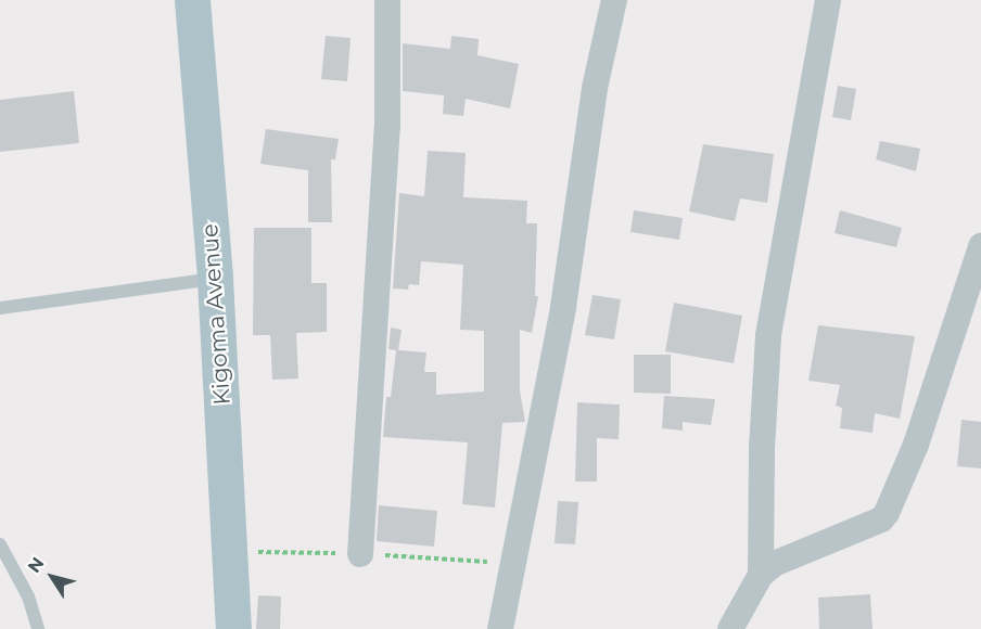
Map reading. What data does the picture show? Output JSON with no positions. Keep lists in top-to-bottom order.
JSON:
{
  "streets": {
    "main road": ["Kigoma Avenue"]
  },
  "north": "top left"
}
